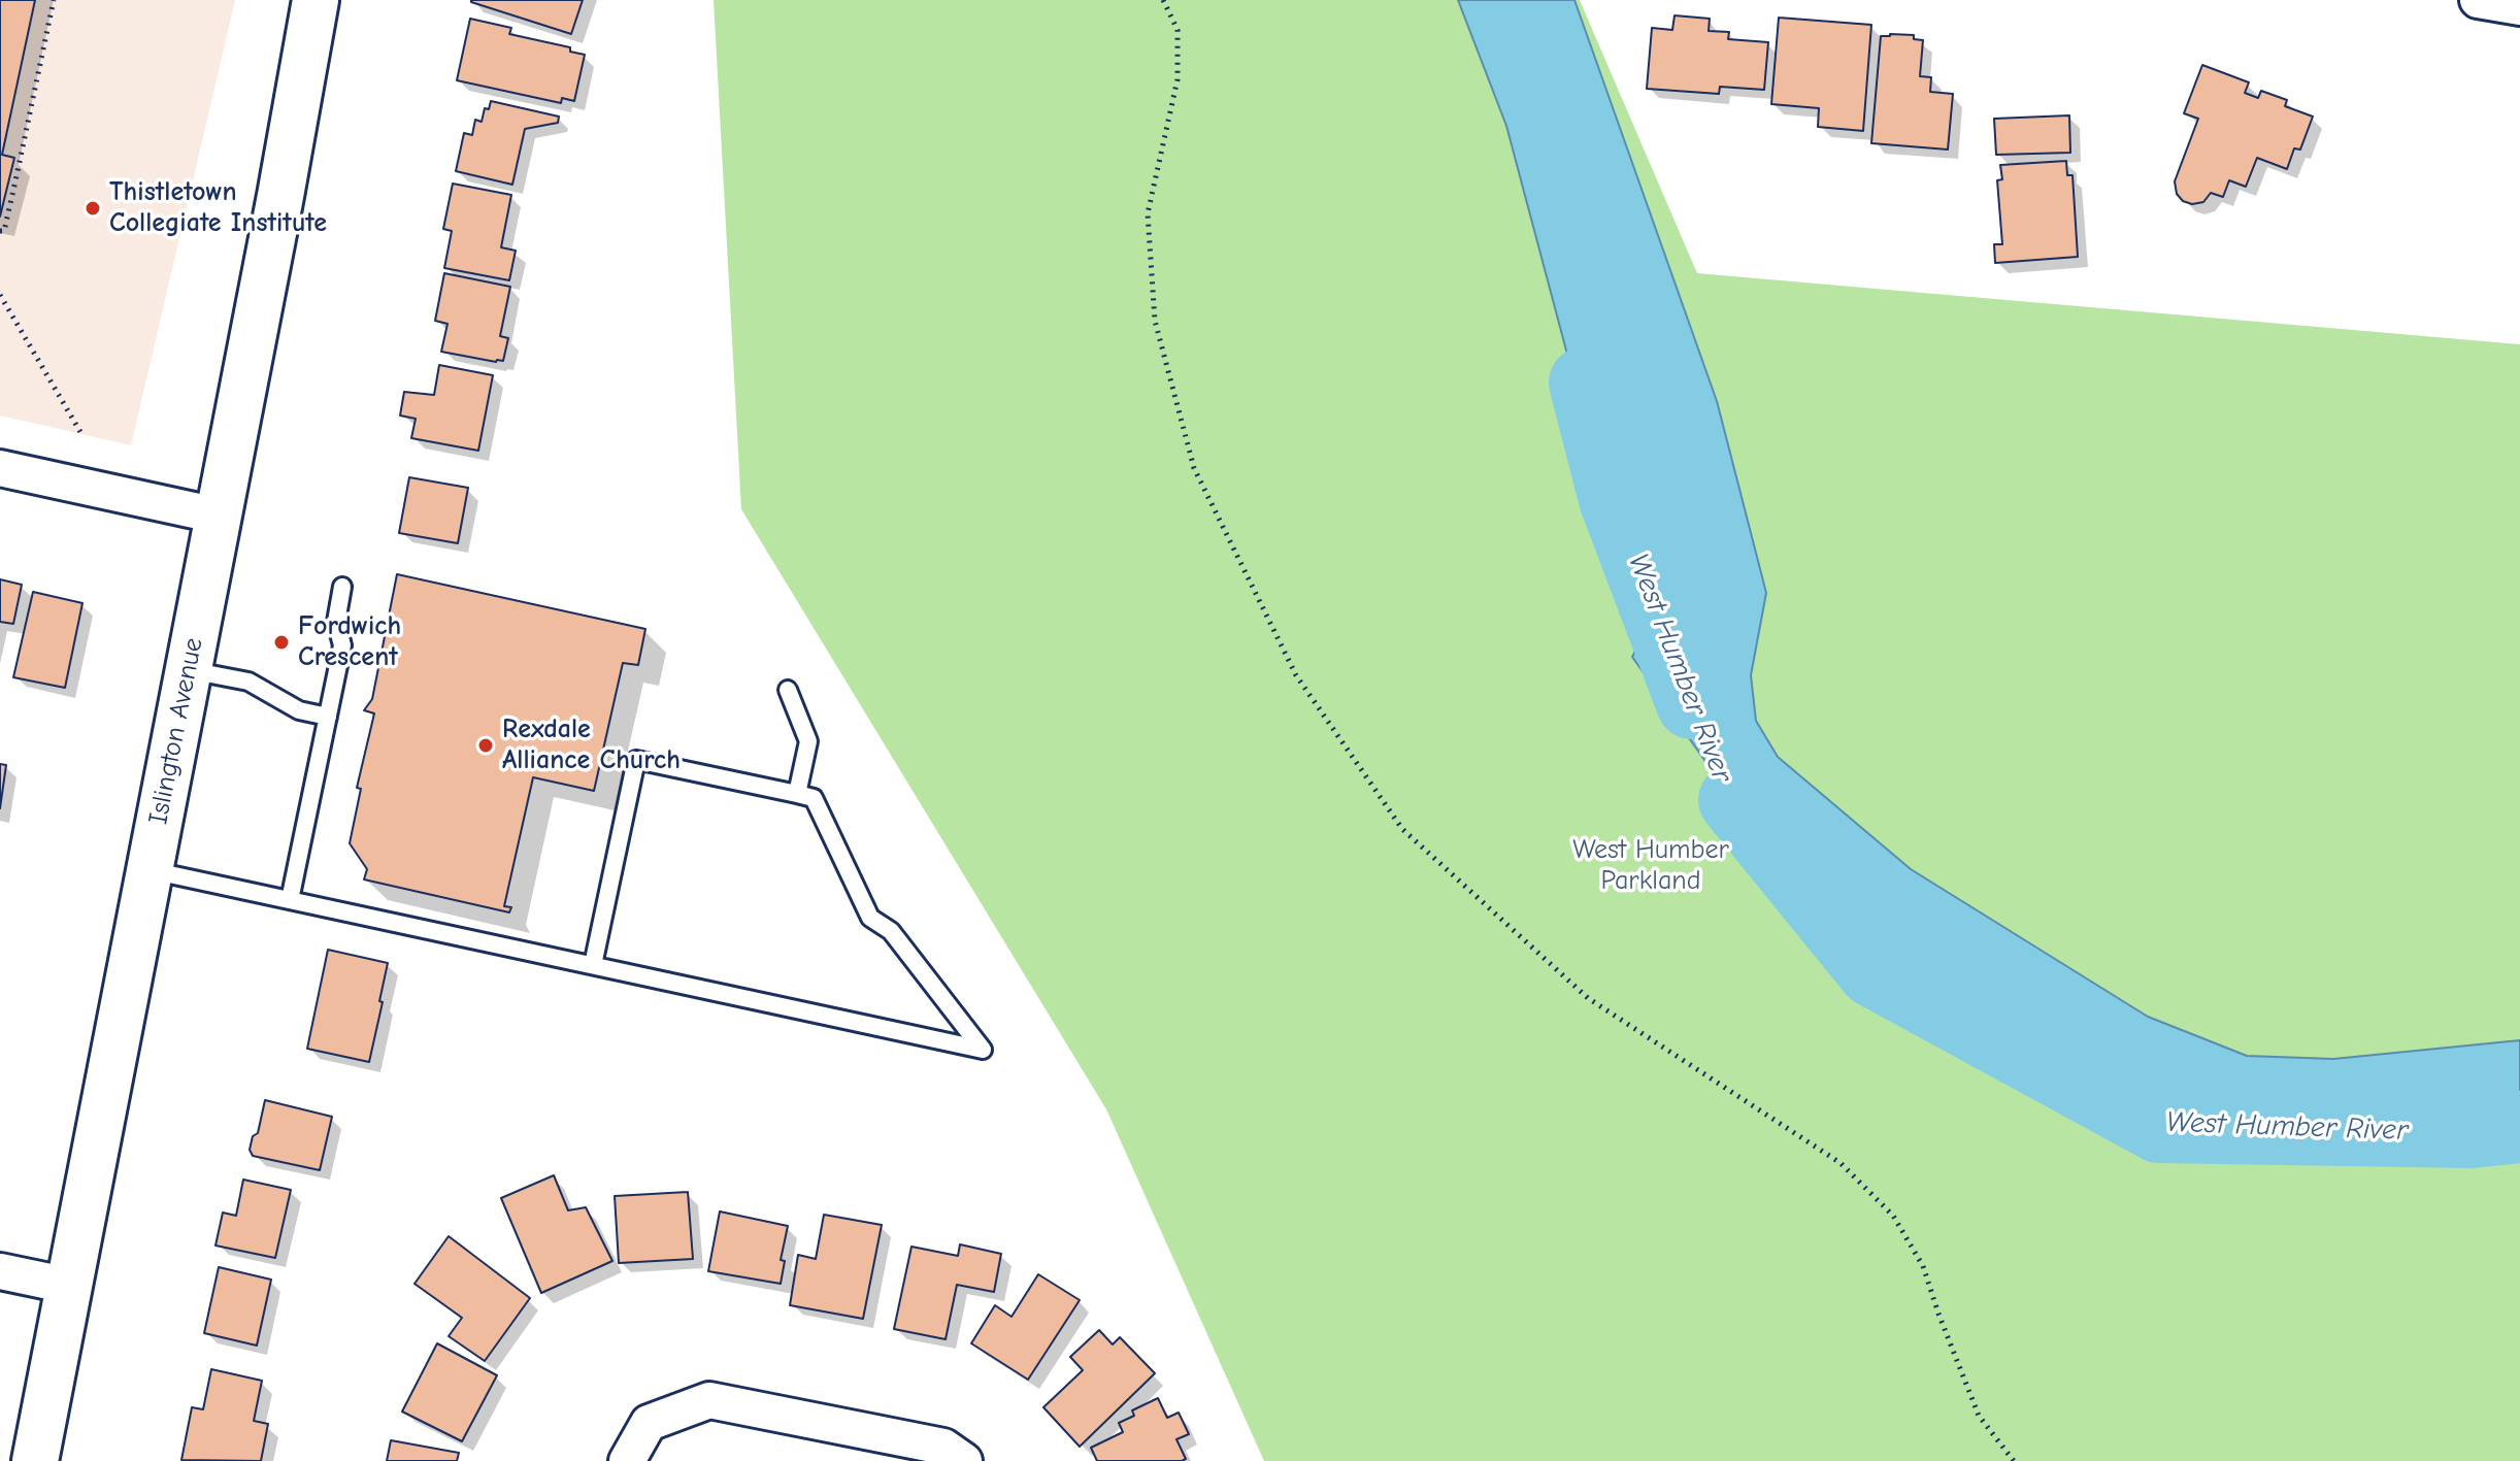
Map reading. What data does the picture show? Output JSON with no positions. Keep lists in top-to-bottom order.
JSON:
{
  "streets": {
    "main road": ["Islington Avenue"]
  },
  "water": ["West Humber River"],
  "parks": ["West Humber Parkland"],
  "places": ["Thistletown Collegiate Institute", "Fordwich Crescent", "Rexdale Alliance Church"]
}
